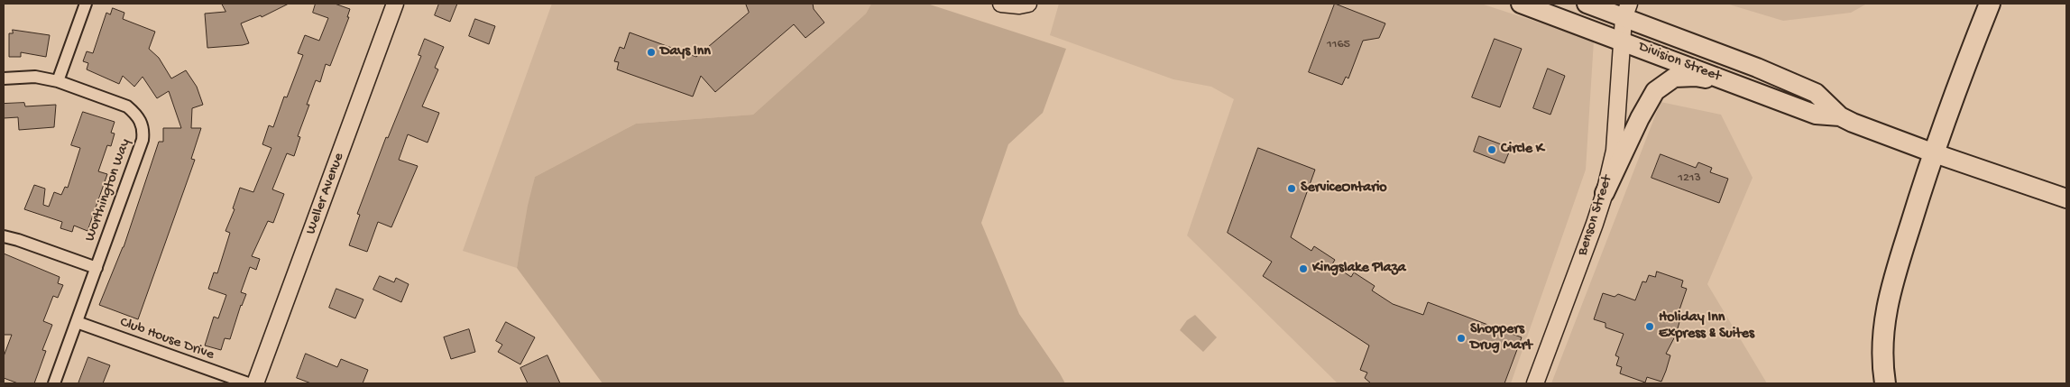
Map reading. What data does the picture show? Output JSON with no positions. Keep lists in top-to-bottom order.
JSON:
{
  "streets": {
    "main road": ["Division Street"],
    "street": [
      "Worthington Way",
      "Weller Avenue",
      "Benson Street",
      "Club House Drive"
    ]
  },
  "crossings": [
    ["Division Street", "Benson Street"],
    ["Worthington Way", "Club House Drive"]
  ],
  "places": [
    "Days Inn",
    "Circle K",
    "ServiceOntario",
    "Kingslake Plaza",
    "Holiday Inn Express & Suites",
    "Shoppers Drug Mart"
  ],
  "house_numbers": ["1165", "1213"]
}
